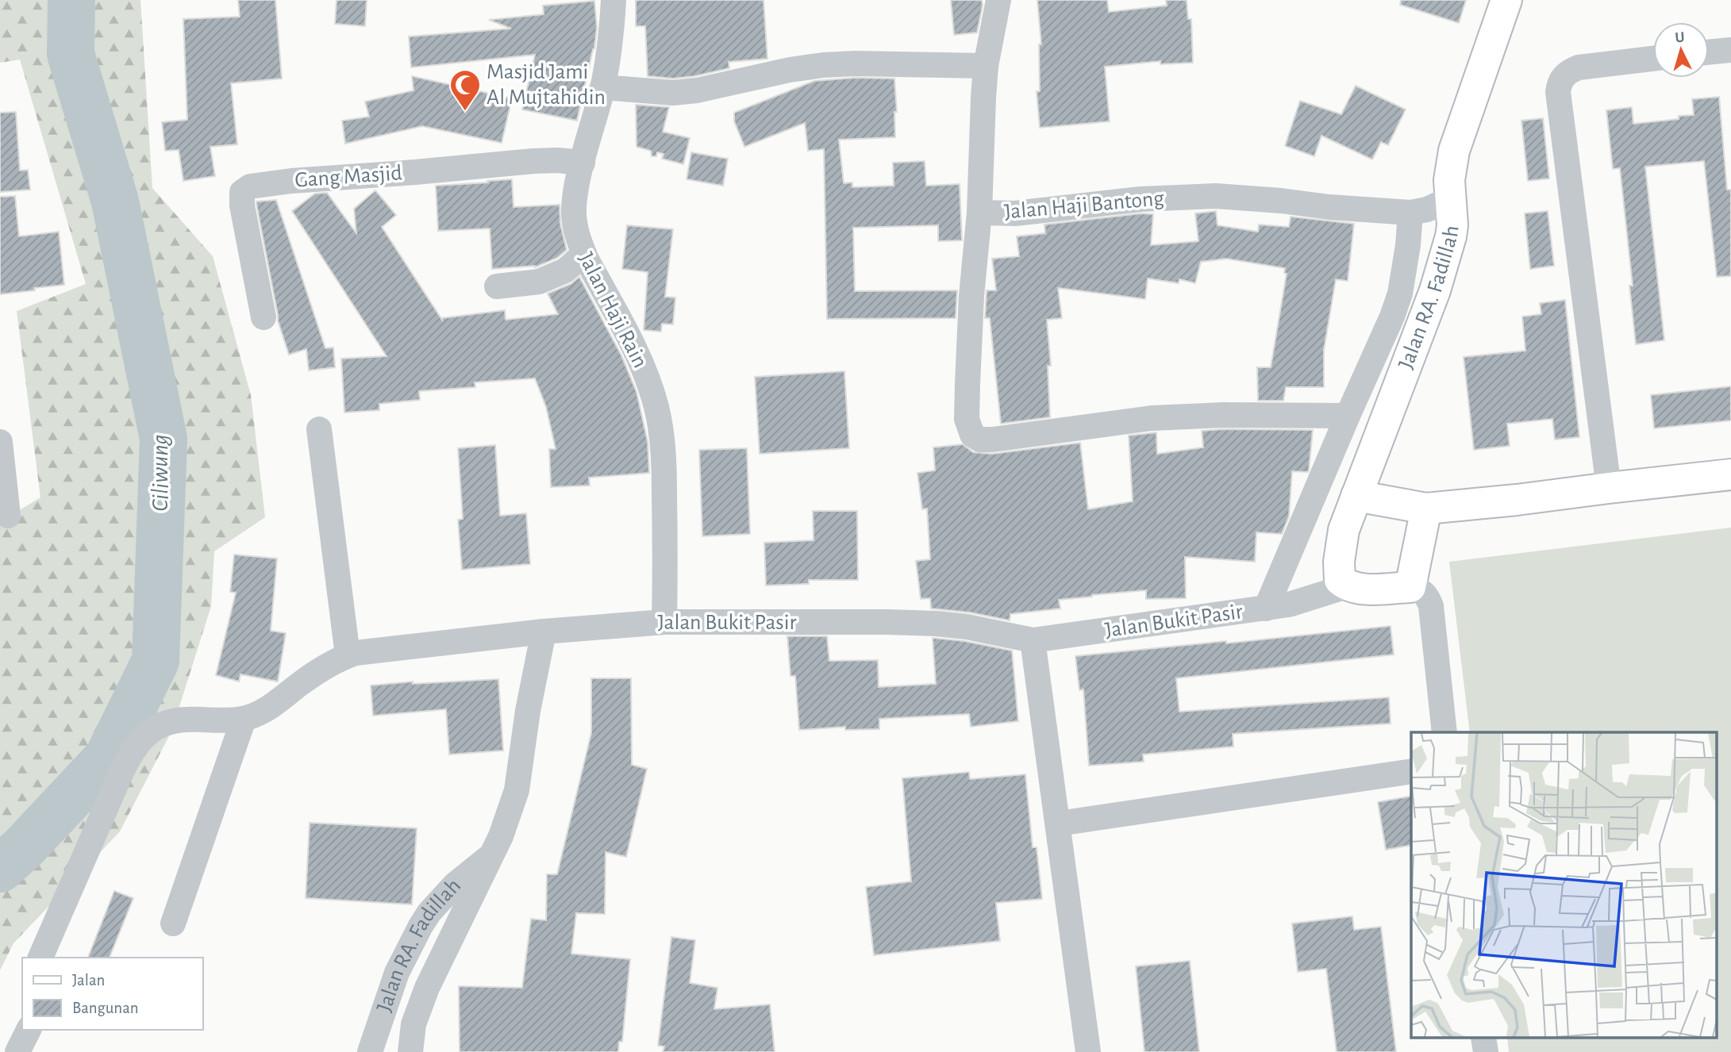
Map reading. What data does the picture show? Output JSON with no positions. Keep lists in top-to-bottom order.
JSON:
{
  "streets": {
    "main road": ["Jalan RA. Fadillah"],
    "street": [
      "Gang Masjid",
      "Jalan Haji Bantong",
      "Jalan Haji Rain",
      "Jalan Bukit Pasir"
    ]
  },
  "crossings": [
    ["Gang Masjid", "Jalan Haji Rain"],
    ["Jalan Haji Bantong", "Jalan RA. Fadillah"],
    ["Jalan RA. Fadillah", "Jalan Bukit Pasir"],
    ["Jalan Haji Rain", "Jalan Bukit Pasir"]
  ],
  "water": ["Ciliwung"],
  "places": {
    "mosque": ["Masjid Jami Al Mujtahidin"]
  },
  "legend": ["Jalan", "Bangunan"],
  "north": "top"
}
